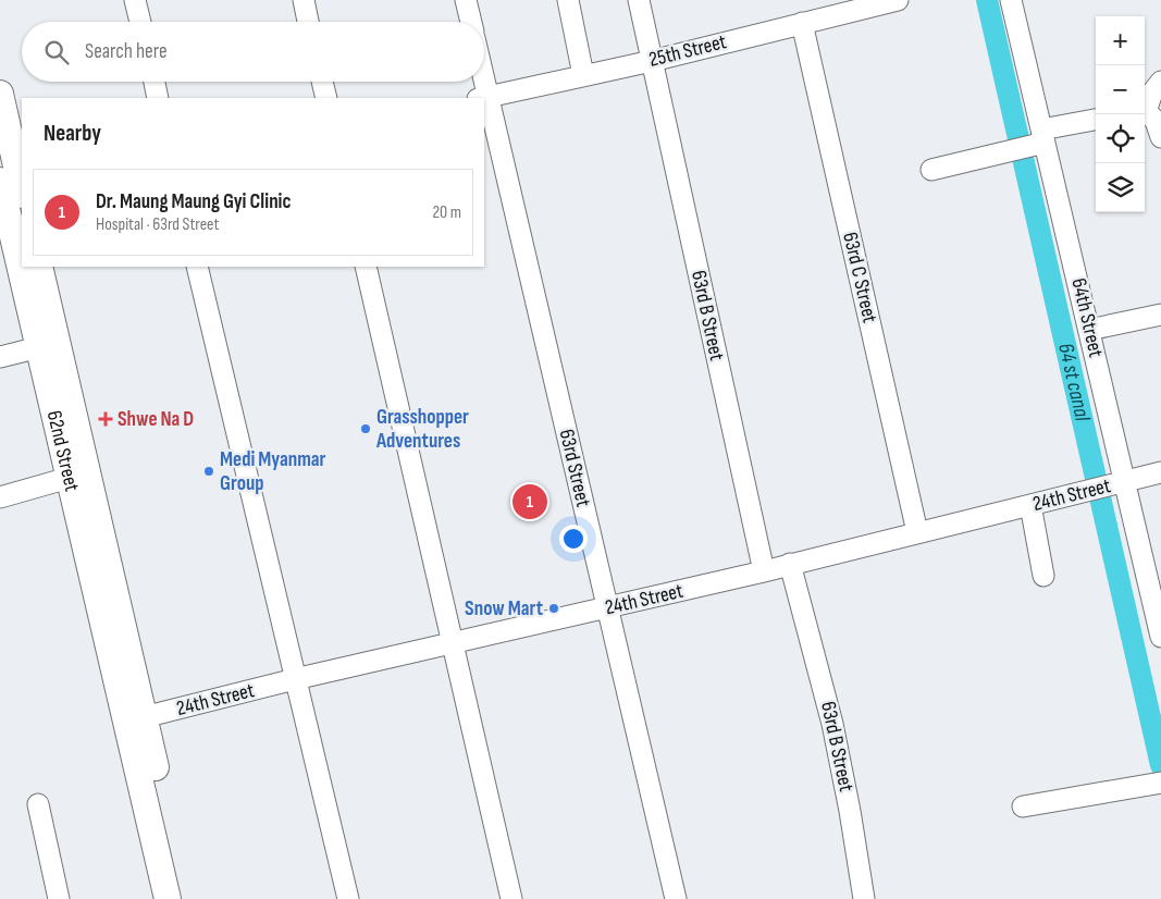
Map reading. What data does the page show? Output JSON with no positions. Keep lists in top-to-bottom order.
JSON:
{
  "streets": {
    "main road": ["62nd Street"],
    "street": [
      "25th Street",
      "63rd C Street",
      "63rd B Street",
      "64th Street",
      "63rd Street",
      "24th Street"
    ]
  },
  "crossings": [
    ["25th Street", "63rd C Street"],
    ["25th Street", "63rd B Street"],
    ["25th Street", "63rd Street"],
    ["63rd C Street", "24th Street"],
    ["63rd B Street", "24th Street"],
    ["64th Street", "24th Street"],
    ["62nd Street", "24th Street"],
    ["63rd Street", "24th Street"]
  ],
  "water": ["64 st canal"],
  "places": {
    "health": ["Shwe Na D"],
    "other": ["Grasshopper Adventures", "Medi Myanmar Group", "Snow Mart"]
  },
  "page": {
    "map_buttons": ["+", "−"],
    "search": "Search here",
    "heading": "Nearby",
    "list": [
      {
        "mark": "1",
        "name": "Dr. Maung Maung Gyi Clinic",
        "note": "Hospital · 63rd Street",
        "value": "20 m"
      }
    ],
    "pins": "1"
  }
}
